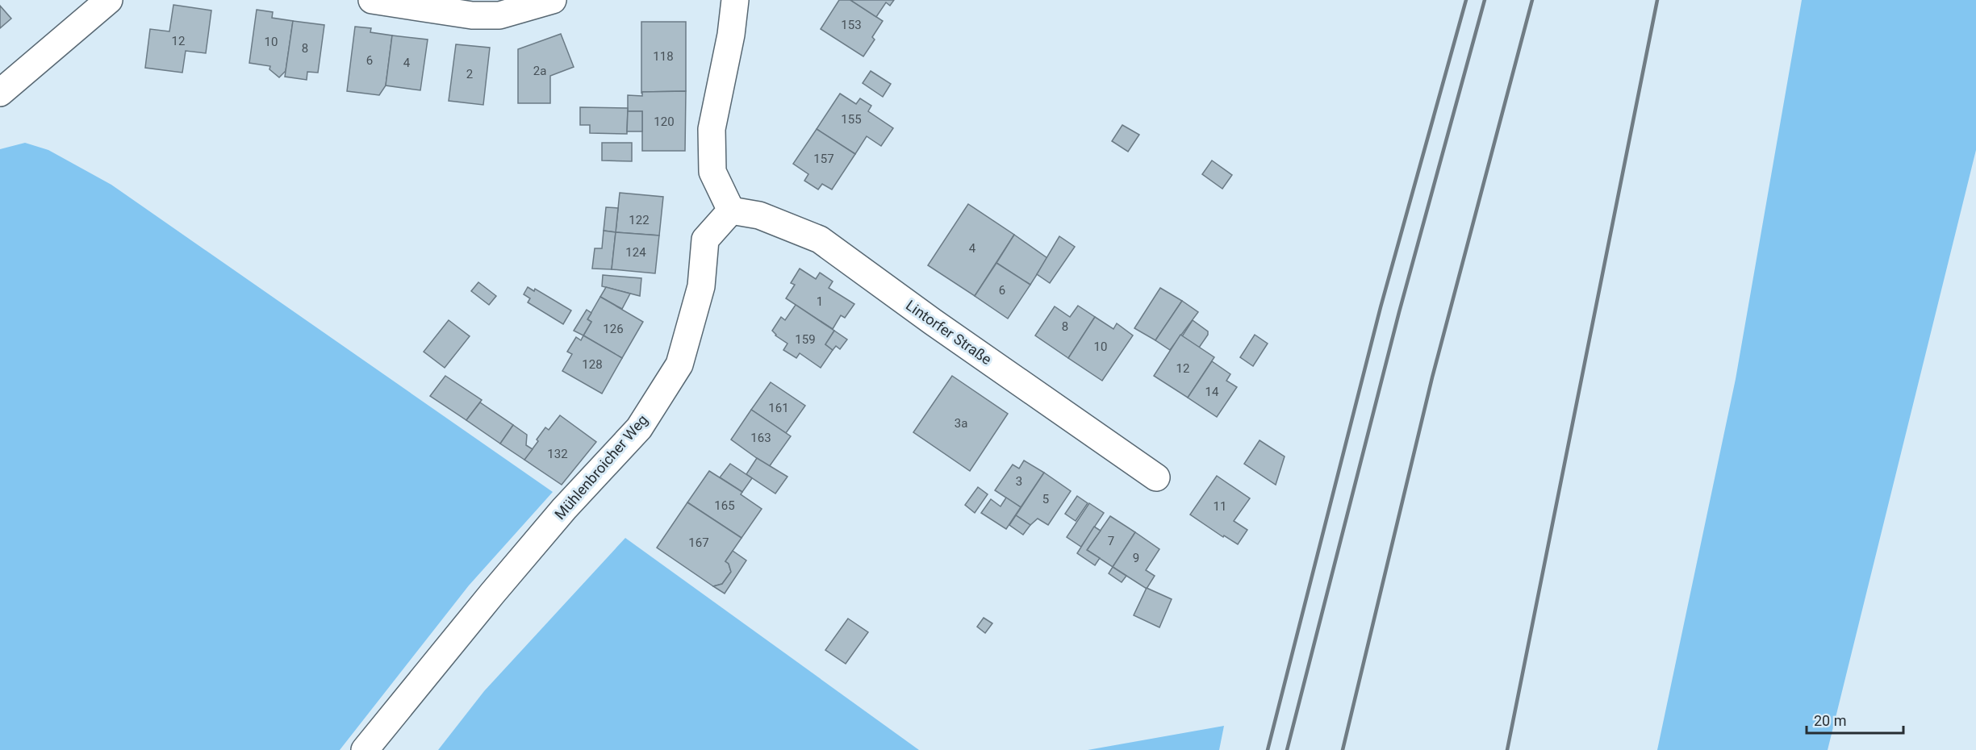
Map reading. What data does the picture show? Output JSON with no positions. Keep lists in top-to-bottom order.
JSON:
{
  "streets": {
    "street": ["Lintorfer Straße", "Mühlenbroicher Weg"]
  },
  "crossings": [
    ["Lintorfer Straße", "Mühlenbroicher Weg"]
  ],
  "house_numbers": [
    "153",
    "12",
    "10",
    "8",
    "118",
    "6",
    "4",
    "2a",
    "2",
    "155",
    "120",
    "157",
    "122",
    "4",
    "124",
    "6",
    "1",
    "8",
    "126",
    "159",
    "10",
    "128",
    "12",
    "14",
    "161",
    "3a",
    "163",
    "132",
    "3",
    "5",
    "165",
    "11",
    "7",
    "167",
    "9"
  ],
  "scale_bar": "20 m"
}
